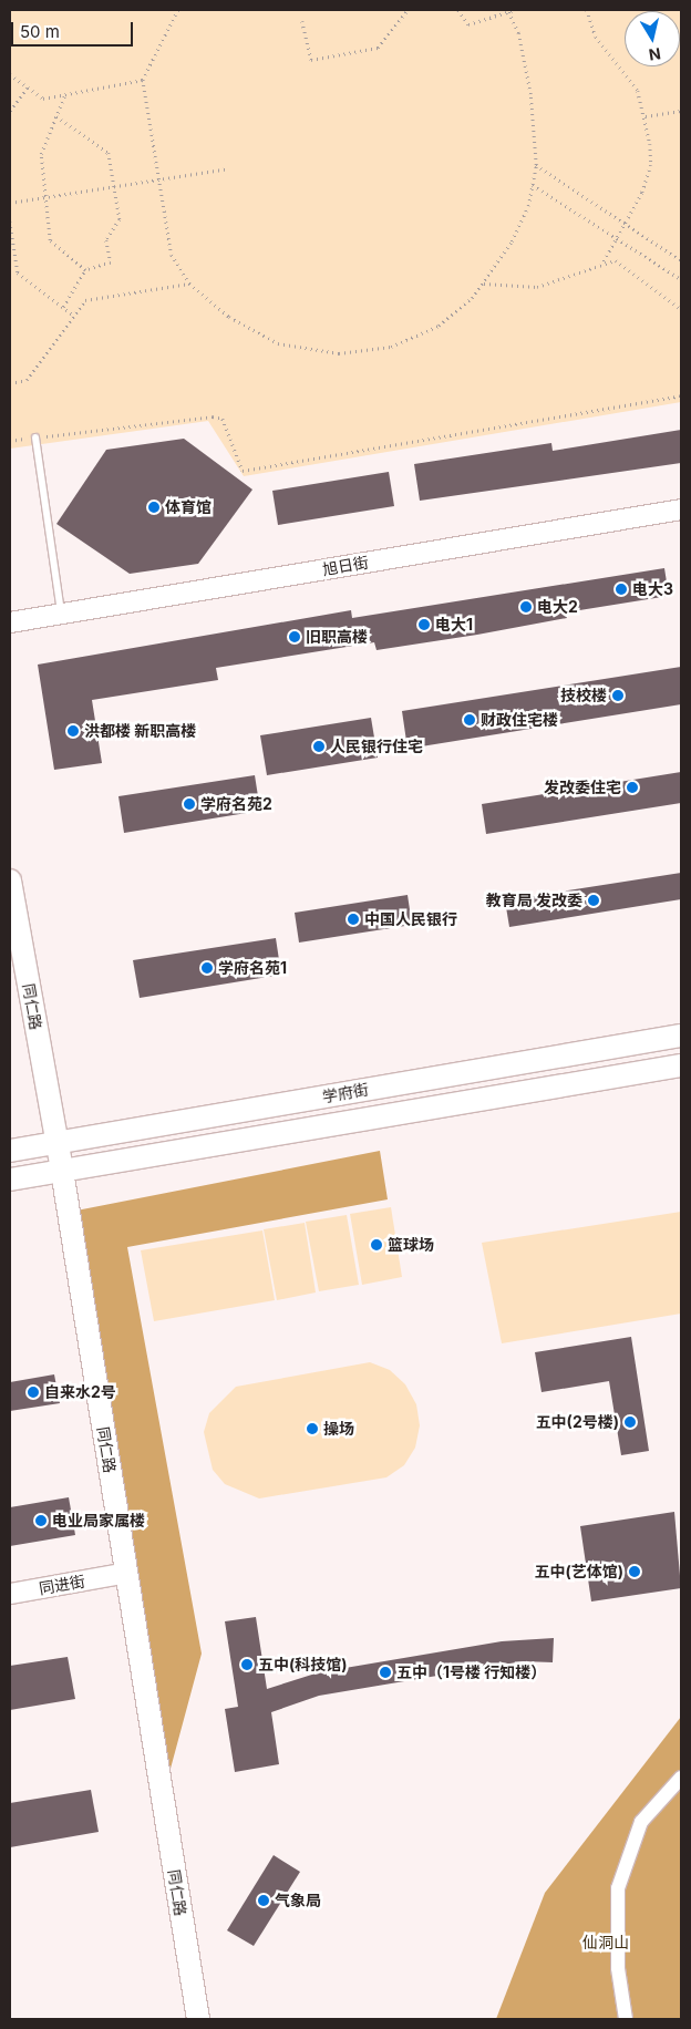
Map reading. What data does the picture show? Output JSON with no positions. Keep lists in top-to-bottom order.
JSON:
{
  "streets": {
    "main road": [
      "旭日街",
      "同仁路",
      "学府街",
      "同进街"
    ]
  },
  "crossings": [
    ["同仁路", "学府街"],
    ["同仁路", "同进街"]
  ],
  "parks": ["仙洞山"],
  "places": [
    "体育馆",
    "电大3",
    "电大2",
    "电大1",
    "旧职高楼",
    "技校楼",
    "财政住宅楼",
    "洪都楼 新职高楼",
    "人民银行住宅",
    "发改委住宅",
    "学府名苑2",
    "教育局 发改委",
    "中国人民银行",
    "学府名苑1",
    "篮球场",
    "自来水2号",
    "五中(2号楼)",
    "操场",
    "电业局家属楼",
    "五中(艺体馆)",
    "五中(科技馆)",
    "五中（1号楼 行知楼）",
    "气象局"
  ],
  "scale_bar": "50 m",
  "north": "bottom"
}
